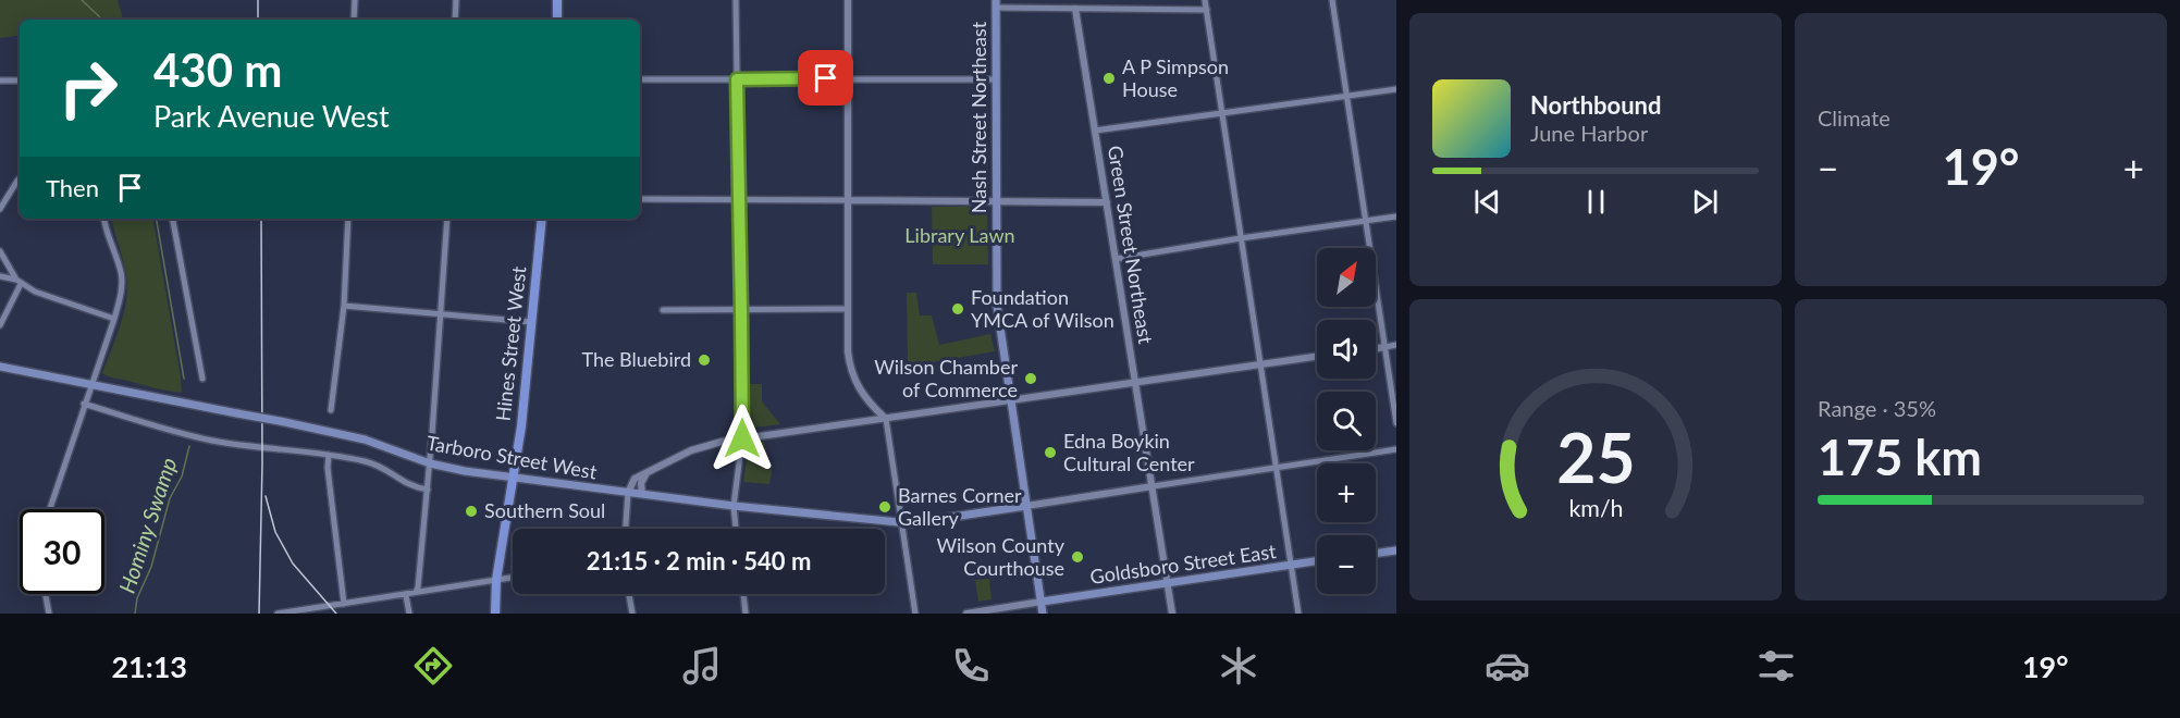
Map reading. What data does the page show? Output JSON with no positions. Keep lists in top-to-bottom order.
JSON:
{
  "streets": {
    "main road": [
      "Nash Street Northeast",
      "Hines Street West",
      "Tarboro Street West",
      "Goldsboro Street East"
    ],
    "street": ["Green Street Northeast"]
  },
  "crossings": [
    ["Nash Street Northeast", "Tarboro Street West"],
    ["Nash Street Northeast", "Goldsboro Street East"],
    ["Green Street Northeast", "Goldsboro Street East"],
    ["Hines Street West", "Tarboro Street West"]
  ],
  "water": ["Hominy Swamp"],
  "parks": ["Library Lawn"],
  "places": [
    "A P Simpson House",
    "Foundation YMCA of Wilson",
    "The Bluebird",
    "Wilson Chamber of Commerce",
    "Edna Boykin Cultural Center",
    "Barnes Corner Gallery",
    "Southern Soul",
    "Wilson County Courthouse"
  ],
  "north": "top right",
  "page": {
    "tile": [
      "Climate",
      ["Range · 35%", "175 km"]
    ],
    "turn": ["430 m", "Park Avenue West"],
    "song": ["Northbound", "June Harbor"],
    "heat": ["−", "19°", "+"],
    "then": "Then",
    "map_buttons": ["+", "−"],
    "limit": "30",
    "trip": "21:15 · 2 min · 540 m",
    "tabs": ["21:13", "19°"],
    "gauge": ["25", "km/h"]
  }
}
